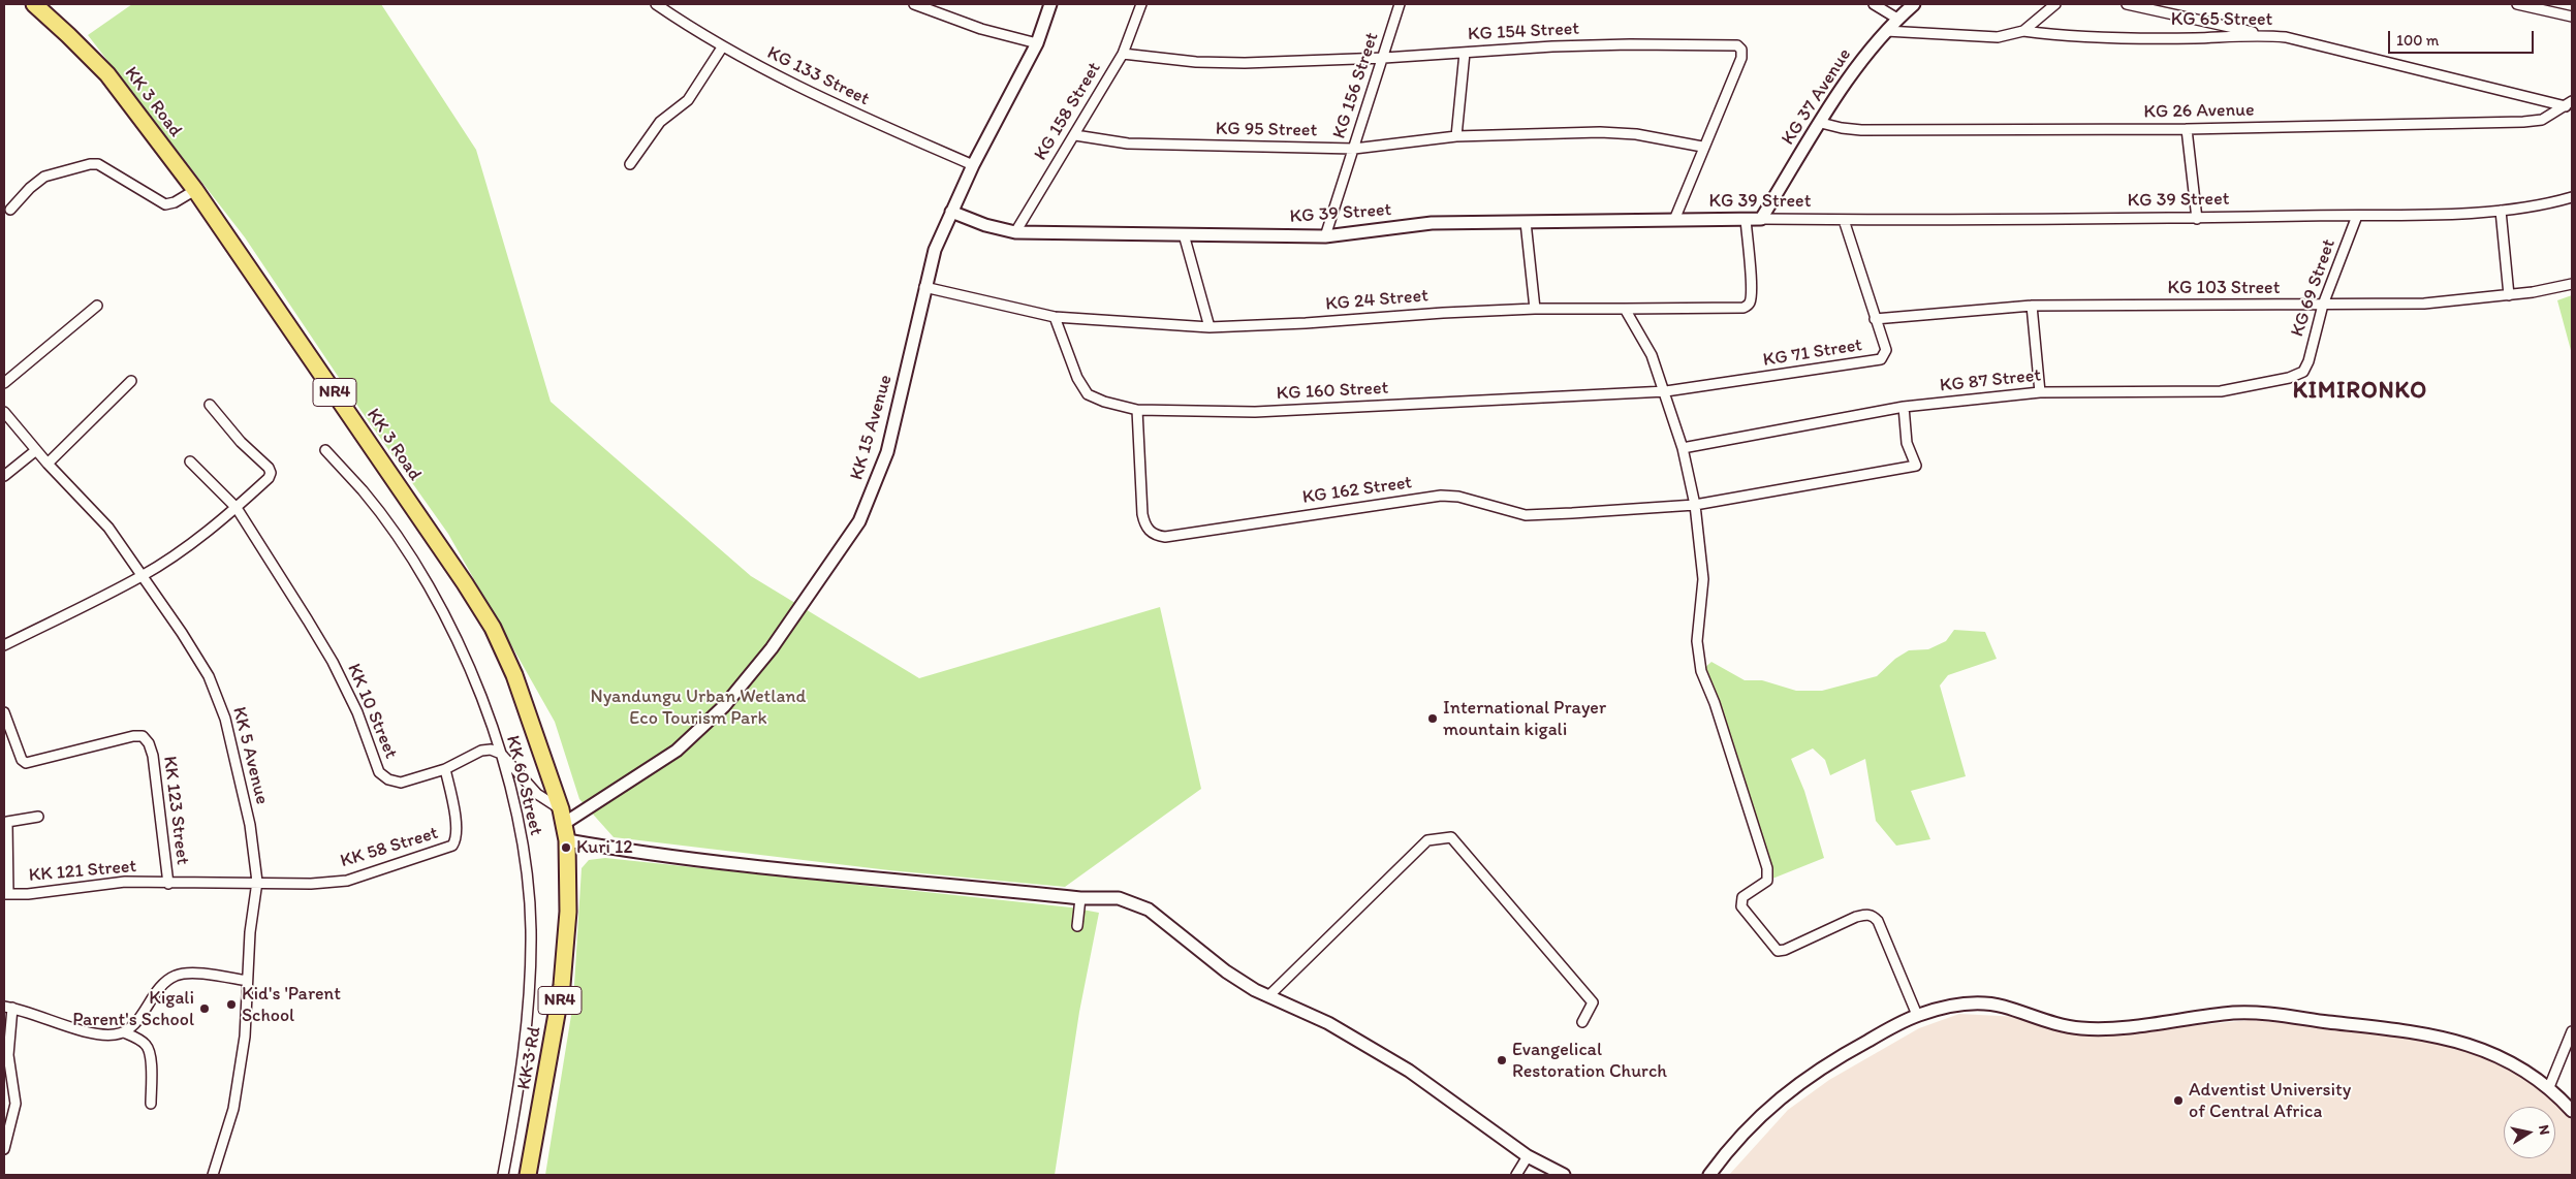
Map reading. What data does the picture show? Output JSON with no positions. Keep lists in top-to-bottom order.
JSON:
{
  "streets": {
    "highway": ["KK 3 Road", "NR4", "KK 3 Rd"],
    "street": [
      "KG 65 Street",
      "KG 154 Street",
      "KG 133 Street",
      "KG 156 Street",
      "KG 37 Avenue",
      "KG 158 Street",
      "KG 26 Avenue",
      "KG 95 Street",
      "KG 39 Street",
      "KG 103 Street",
      "KG 69 Street",
      "KG 24 Street",
      "KG 71 Street",
      "KG 87 Street",
      "KG 160 Street",
      "KK 15 Avenue",
      "KG 162 Street",
      "KK 10 Street",
      "KK 5 Avenue",
      "KK 60 Street",
      "KK 123 Street",
      "KK 58 Street",
      "KK 121 Street"
    ]
  },
  "crossings": [
    ["KG 65 Street", "KG 26 Avenue"],
    ["KG 154 Street", "KG 156 Street"],
    ["KG 154 Street", "KG 158 Street"],
    ["KG 154 Street", "KG 95 Street"],
    ["KG 154 Street", "KG 39 Street"],
    ["KG 133 Street", "KK 15 Avenue"],
    ["KG 156 Street", "KG 95 Street"],
    ["KG 156 Street", "KG 39 Street"],
    ["KG 37 Avenue", "KG 26 Avenue"],
    ["KG 37 Avenue", "KG 39 Street"],
    ["KK 3 Road", "KK 15 Avenue"],
    ["KK 3 Road", "KK 3 Rd"],
    ["KG 158 Street", "KG 95 Street"],
    ["KG 158 Street", "KG 39 Street"],
    ["KG 39 Street", "KG 69 Street"],
    ["KG 39 Street", "KG 24 Street"],
    ["KG 39 Street", "KG 71 Street"],
    ["KG 39 Street", "KK 15 Avenue"],
    ["KG 103 Street", "KG 69 Street"],
    ["KG 103 Street", "KG 71 Street"],
    ["KG 69 Street", "KG 87 Street"],
    ["KG 24 Street", "KG 160 Street"],
    ["KG 24 Street", "KK 15 Avenue"],
    ["KG 71 Street", "KG 160 Street"],
    ["KG 87 Street", "KG 162 Street"],
    ["KG 160 Street", "KG 162 Street"],
    ["KK 15 Avenue", "KK 3 Rd"],
    ["KK 10 Street", "KK 60 Street"],
    ["KK 10 Street", "KK 58 Street"],
    ["KK 5 Avenue", "KK 58 Street"],
    ["KK 5 Avenue", "KK 121 Street"],
    ["KK 123 Street", "KK 121 Street"],
    ["KK 58 Street", "KK 121 Street"]
  ],
  "districts": ["KIMIRONKO"],
  "parks": ["Nyandungu Urban Wetland Eco Tourism Park"],
  "places": [
    "International Prayer mountain kigali",
    "Kuri 12",
    "Kid's 'Parent School",
    "Kigali Parent's School",
    "Evangelical Restoration Church",
    "Adventist University of Central Africa"
  ],
  "scale_bar": "100 m",
  "north": "right"
}
